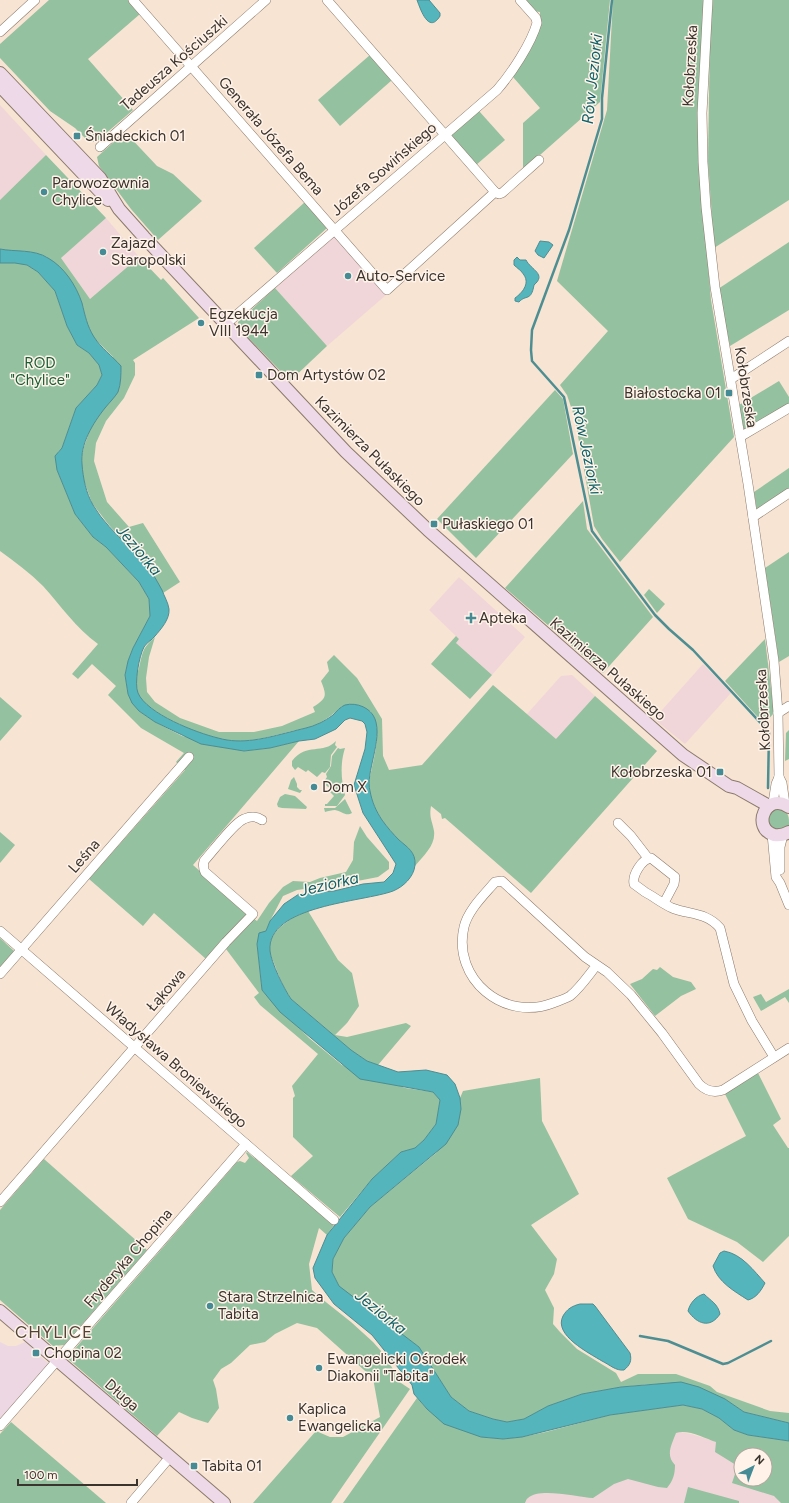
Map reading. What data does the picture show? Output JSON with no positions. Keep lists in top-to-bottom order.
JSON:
{
  "streets": {
    "main road": ["Kazimierza Pułaskiego", "Długa"],
    "street": [
      "Tadeusza Kościuszki",
      "Kołobrzeska",
      "Generała Józefa Bema",
      "Józefa Sowińskiego",
      "Leśna",
      "Łąkowa",
      "Władysława Broniewskiego",
      "Fryderyka Chopina"
    ]
  },
  "crossings": [
    ["Tadeusza Kościuszki", "Generała Józefa Bema"],
    ["Kołobrzeska", "Kazimierza Pułaskiego"],
    ["Generała Józefa Bema", "Józefa Sowińskiego"],
    ["Józefa Sowińskiego", "Kazimierza Pułaskiego"],
    ["Leśna", "Władysława Broniewskiego"],
    ["Łąkowa", "Władysława Broniewskiego"],
    ["Władysława Broniewskiego", "Fryderyka Chopina"],
    ["Fryderyka Chopina", "Długa"]
  ],
  "districts": ["CHYLICE"],
  "water": ["Rów Jeziorki", "Jeziorka"],
  "parks": ["ROD \"Chylice\""],
  "places": {
    "transit": [
      "Śniadeckich 01",
      "Dom Artystów 02",
      "Białostocka 01",
      "Pułaskiego 01",
      "Kołobrzeska 01",
      "Chopina 02",
      "Tabita 01"
    ],
    "other": [
      "Parowozownia Chylice",
      "Zajazd Staropolski",
      "Auto-Service",
      "Egzekucja VIII 1944",
      "Dom X",
      "Stara Strzelnica Tabita",
      "Ewangelicki Ośrodek Diakonii \"Tabita\"",
      "Kaplica Ewangelicka"
    ],
    "health": ["Apteka"]
  },
  "scale_bar": "100 m",
  "north": "top right"
}
